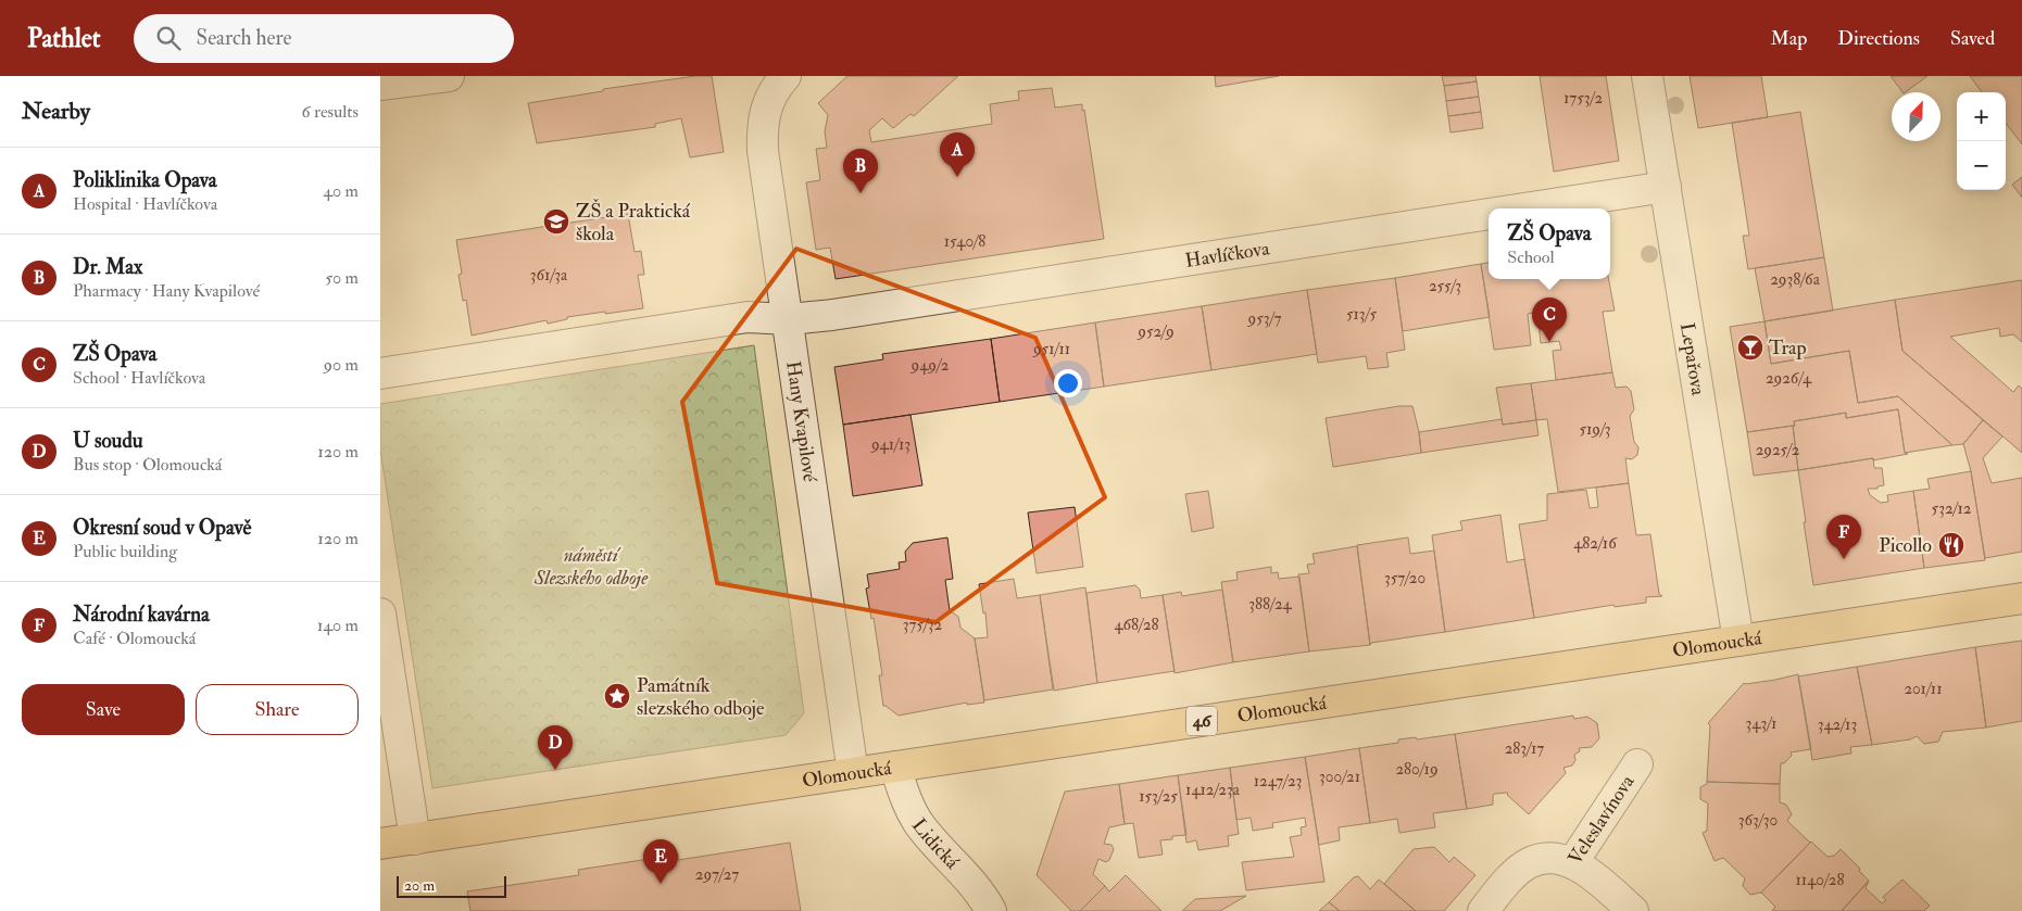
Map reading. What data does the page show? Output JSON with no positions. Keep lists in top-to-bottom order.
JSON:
{
  "streets": {
    "main road": ["Olomoucká", "46"],
    "street": [
      "Havlíčkova",
      "Lepařova",
      "Hany Kvapilové",
      "Veleslavínova",
      "Lidická"
    ]
  },
  "crossings": [
    ["Havlíčkova", "Lepařova"],
    ["Havlíčkova", "Hany Kvapilové"],
    ["Lepařova", "Olomoucká"],
    ["Hany Kvapilové", "Olomoucká"],
    ["Olomoucká", "Lidická"]
  ],
  "parks": ["náměstí Slezského odboje"],
  "places": {
    "school or university": ["ZŠ a Praktická škola"],
    "bar": ["Trap"],
    "restaurant": ["Picollo"],
    "place": ["Památník slezského odboje"]
  },
  "house_numbers": [
    "1753/2",
    "1540/8",
    "361/3a",
    "2938/6a",
    "255/3",
    "513/5",
    "953/7",
    "952/9",
    "951/11",
    "949/2",
    "2926/4",
    "519/3",
    "941/13",
    "2925/2",
    "532/12",
    "482/16",
    "357/20",
    "388/24",
    "375/32",
    "468/28",
    "201/11",
    "343/1",
    "342/13",
    "283/17",
    "280/19",
    "300/21",
    "1247/23",
    "1412/23a",
    "153/25",
    "363/30",
    "297/27",
    "1140/28"
  ],
  "scale_bar": "20 m",
  "north": "top right",
  "page": {
    "header": "Pathlet",
    "search": "Search here",
    "nav": ["Map", "Directions", "Saved"],
    "heading": ["Nearby", "6 results"],
    "map_buttons": ["+", "−"],
    "pins": [
      "A",
      "B",
      "C",
      "F",
      "D",
      "E"
    ],
    "list": [
      {
        "mark": "A",
        "name": "Poliklinika Opava",
        "note": "Hospital · Havlíčkova",
        "value": "40 m"
      },
      {
        "mark": "B",
        "name": "Dr. Max",
        "note": "Pharmacy · Hany Kvapilové",
        "value": "50 m"
      },
      {
        "mark": "C",
        "name": "ZŠ Opava",
        "note": "School · Havlíčkova",
        "value": "90 m"
      },
      {
        "mark": "D",
        "name": "U soudu",
        "note": "Bus stop · Olomoucká",
        "value": "120 m"
      },
      {
        "mark": "E",
        "name": "Okresní soud v Opavě",
        "note": "Public building",
        "value": "120 m"
      },
      {
        "mark": "F",
        "name": "Národní kavárna",
        "note": "Café · Olomoucká",
        "value": "140 m"
      }
    ],
    "popup": ["ZŠ Opava", "School"],
    "buttons": ["Save", "Share"],
    "scale": "20 m"
  }
}
